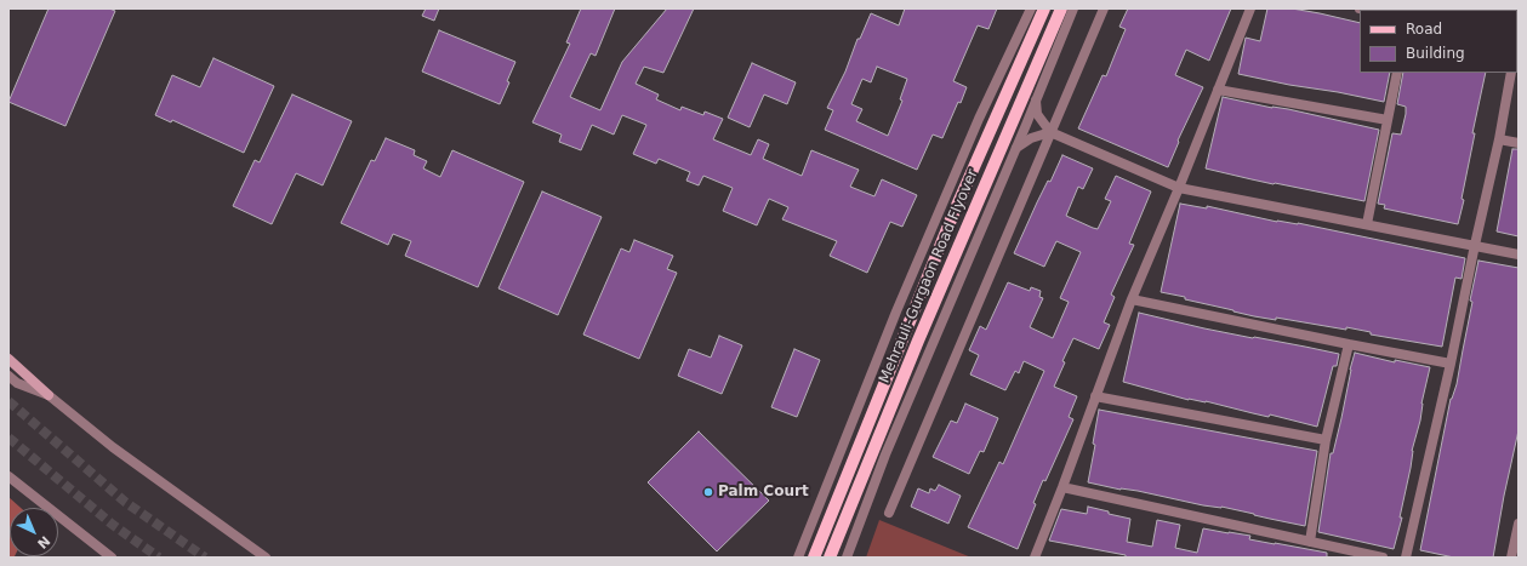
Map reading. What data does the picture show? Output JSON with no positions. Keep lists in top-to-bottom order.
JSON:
{
  "streets": {
    "main road": ["Mehrauli-Gurgaon Road Flyover"]
  },
  "places": ["Palm Court"],
  "legend": ["Road", "Building"],
  "north": "bottom right"
}
